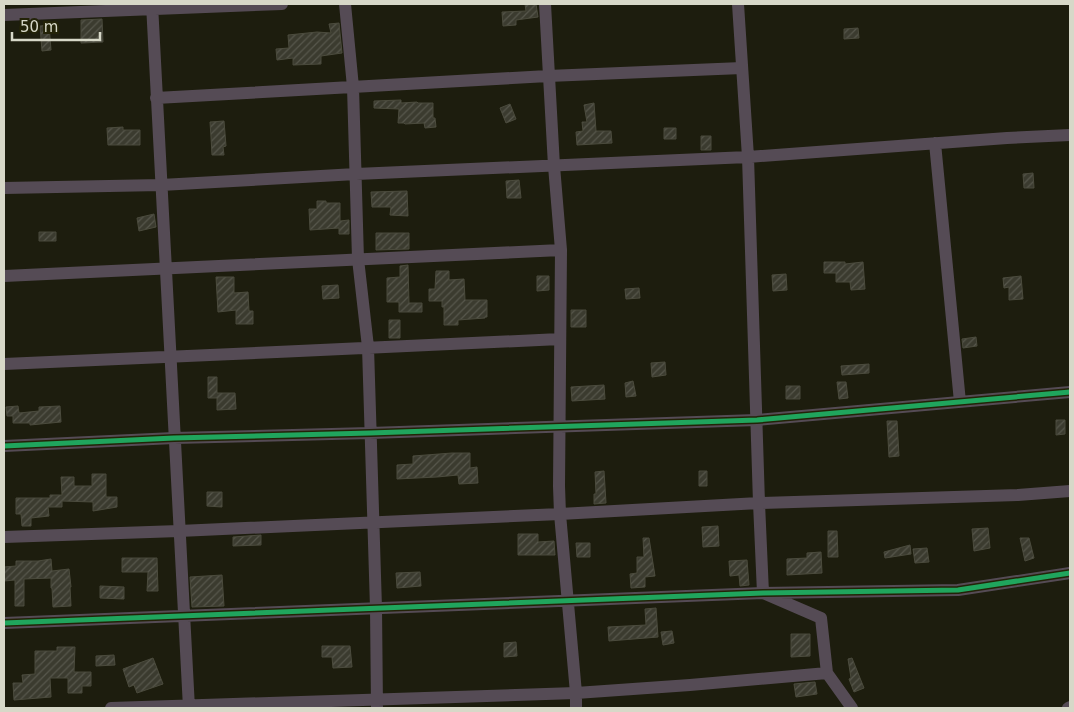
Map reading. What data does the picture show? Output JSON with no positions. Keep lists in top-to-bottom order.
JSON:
{
  "scale_bar": "50 m"
}
